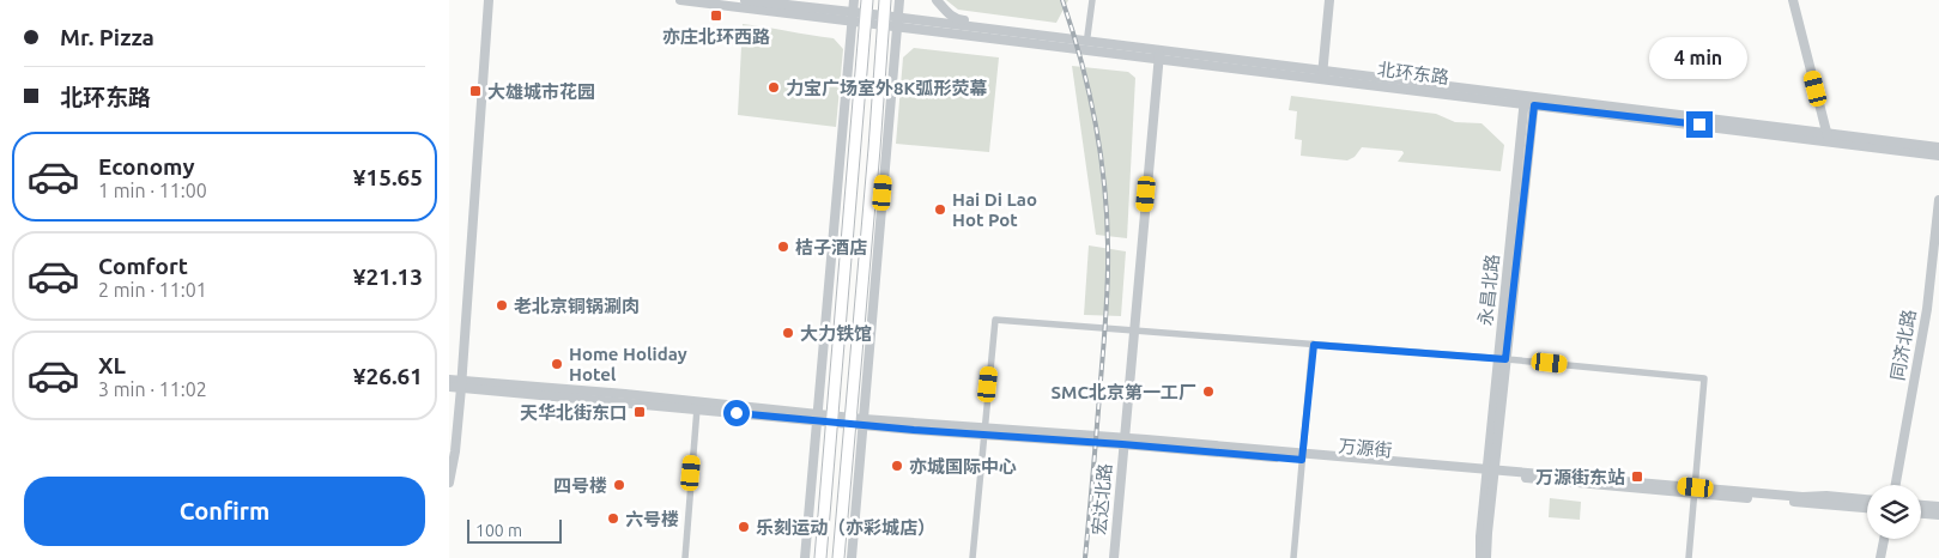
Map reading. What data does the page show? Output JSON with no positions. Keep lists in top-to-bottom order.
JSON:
{
  "streets": {
    "street": [
      "北环东路",
      "永昌北路",
      "同济北路",
      "万源街",
      "宏达北路"
    ]
  },
  "crossings": [
    ["北环东路", "永昌北路"],
    ["北环东路", "宏达北路"],
    ["永昌北路", "万源街"],
    ["万源街", "宏达北路"]
  ],
  "places": {
    "transit": [
      "亦庄北环西路",
      "大雄城市花园",
      "天华北街东口",
      "万源街东站"
    ],
    "other": [
      "力宝广场室外8K弧形荧幕",
      "Hai Di Lao Hot Pot",
      "桔子酒店",
      "老北京铜锅涮肉",
      "大力铁馆",
      "Home Holiday Hotel",
      "SMC北京第一工厂",
      "亦城国际中心",
      "四号楼",
      "六号楼",
      "乐刻运动（亦彩城店）"
    ]
  },
  "scale_bar": "100 m",
  "page": {
    "banner": ["Mr. Pizza", "北环东路"],
    "bubble": "4 min",
    "list": [
      {
        "name": "Economy",
        "note": "1 min · 11:00",
        "value": "¥15.65"
      },
      {
        "name": "Comfort",
        "note": "2 min · 11:01",
        "value": "¥21.13"
      },
      {
        "name": "XL",
        "note": "3 min · 11:02",
        "value": "¥26.61"
      }
    ],
    "buttons": "Confirm",
    "scale": "100 m"
  }
}
